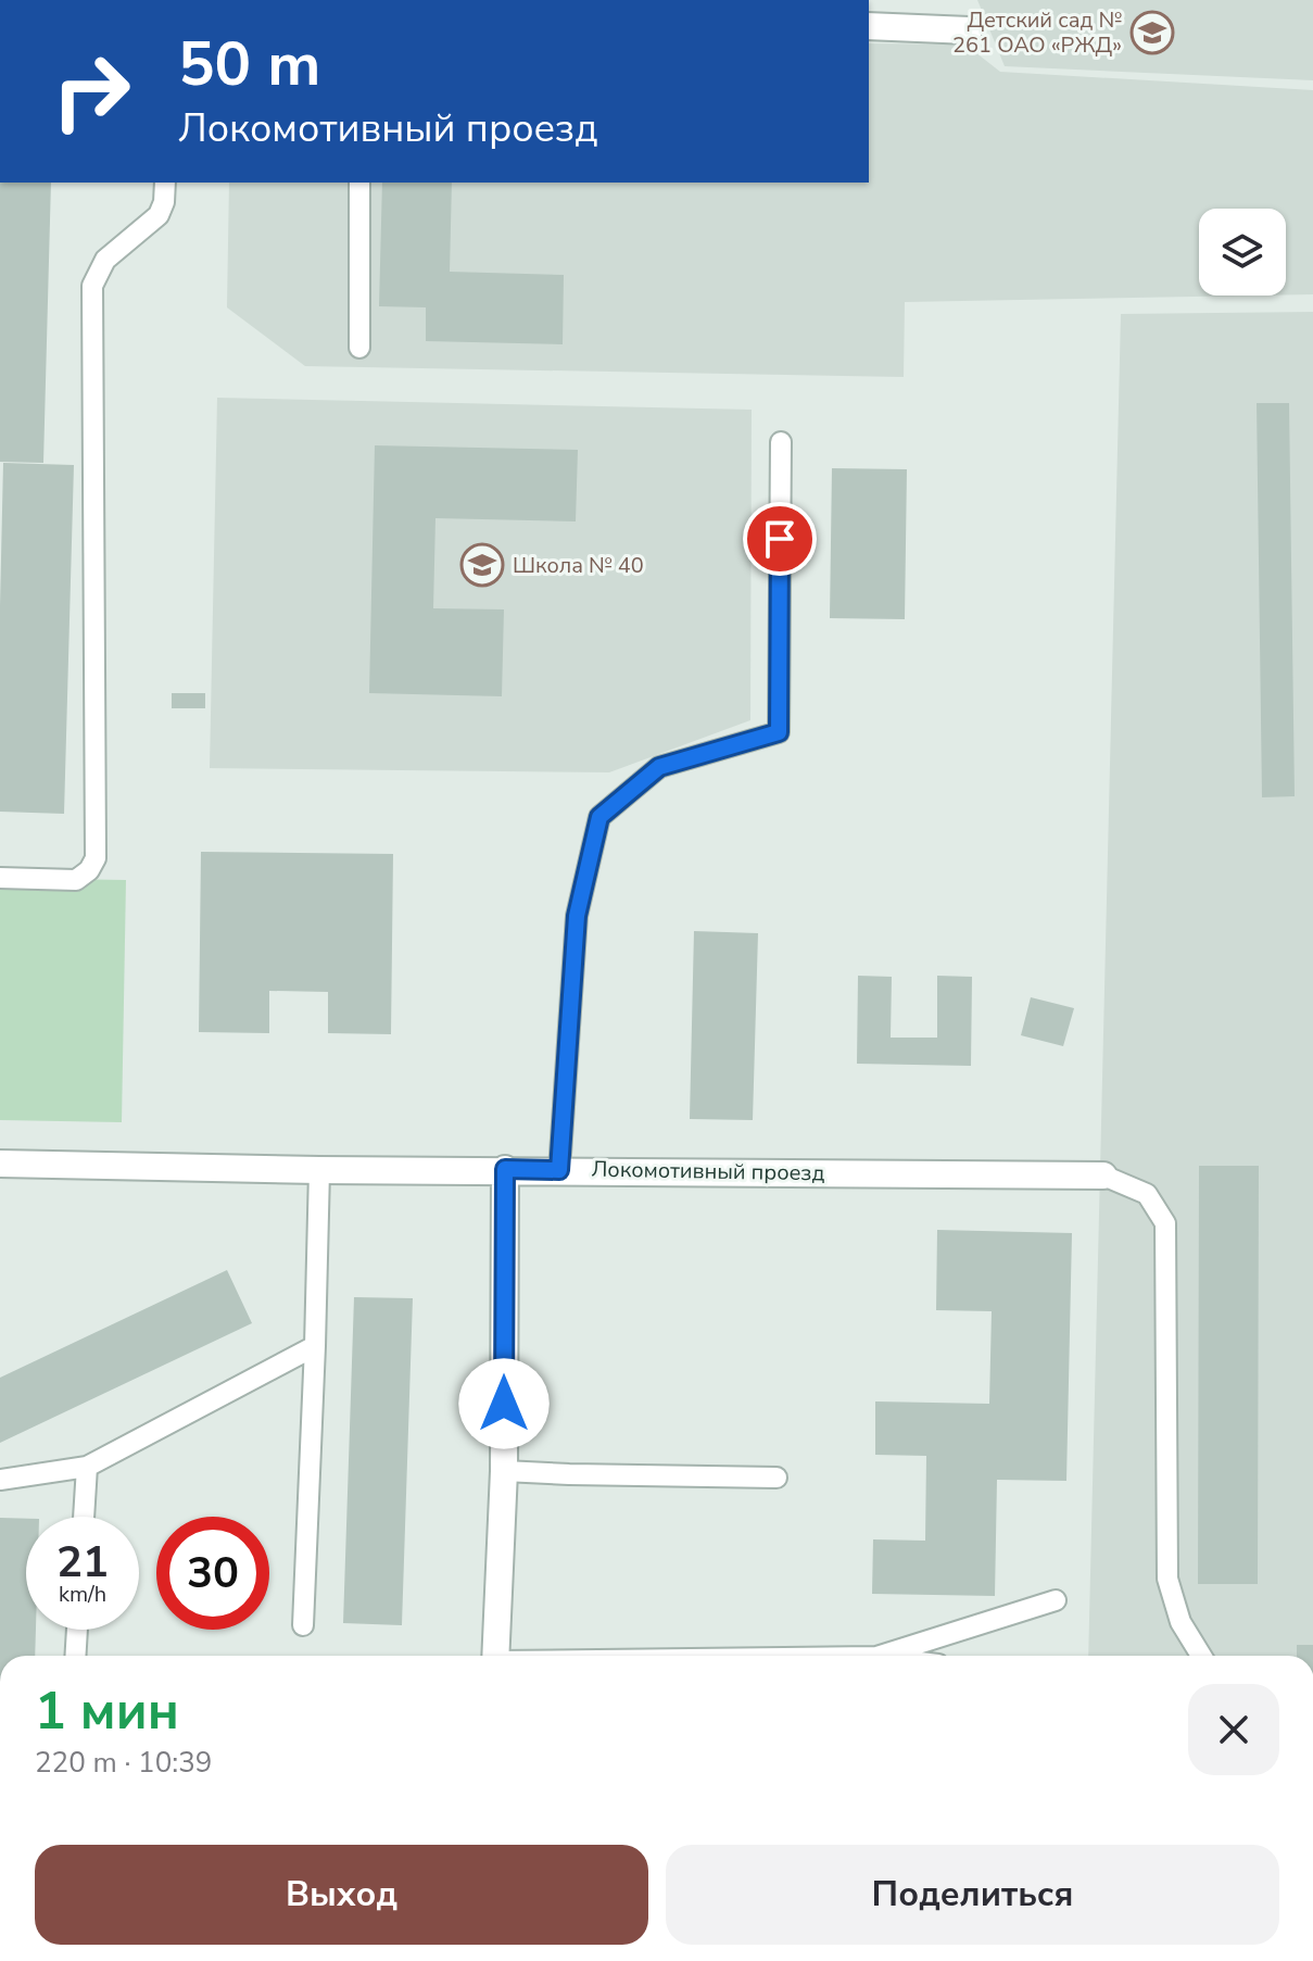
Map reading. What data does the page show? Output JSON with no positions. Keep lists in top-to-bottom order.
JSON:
{
  "streets": {
    "street": ["Локомотивный проезд"]
  },
  "places": {
    "school or university": ["Детский сад № 261 ОАО «РЖД»", "Школа № 40"]
  },
  "page": {
    "turn": ["50 m", "Локомотивный проезд"],
    "speed": "21 km/h",
    "limit": "30",
    "heading": ["1 мин", "220 m · 10:39"],
    "buttons": ["Выход", "Поделиться"]
  }
}
